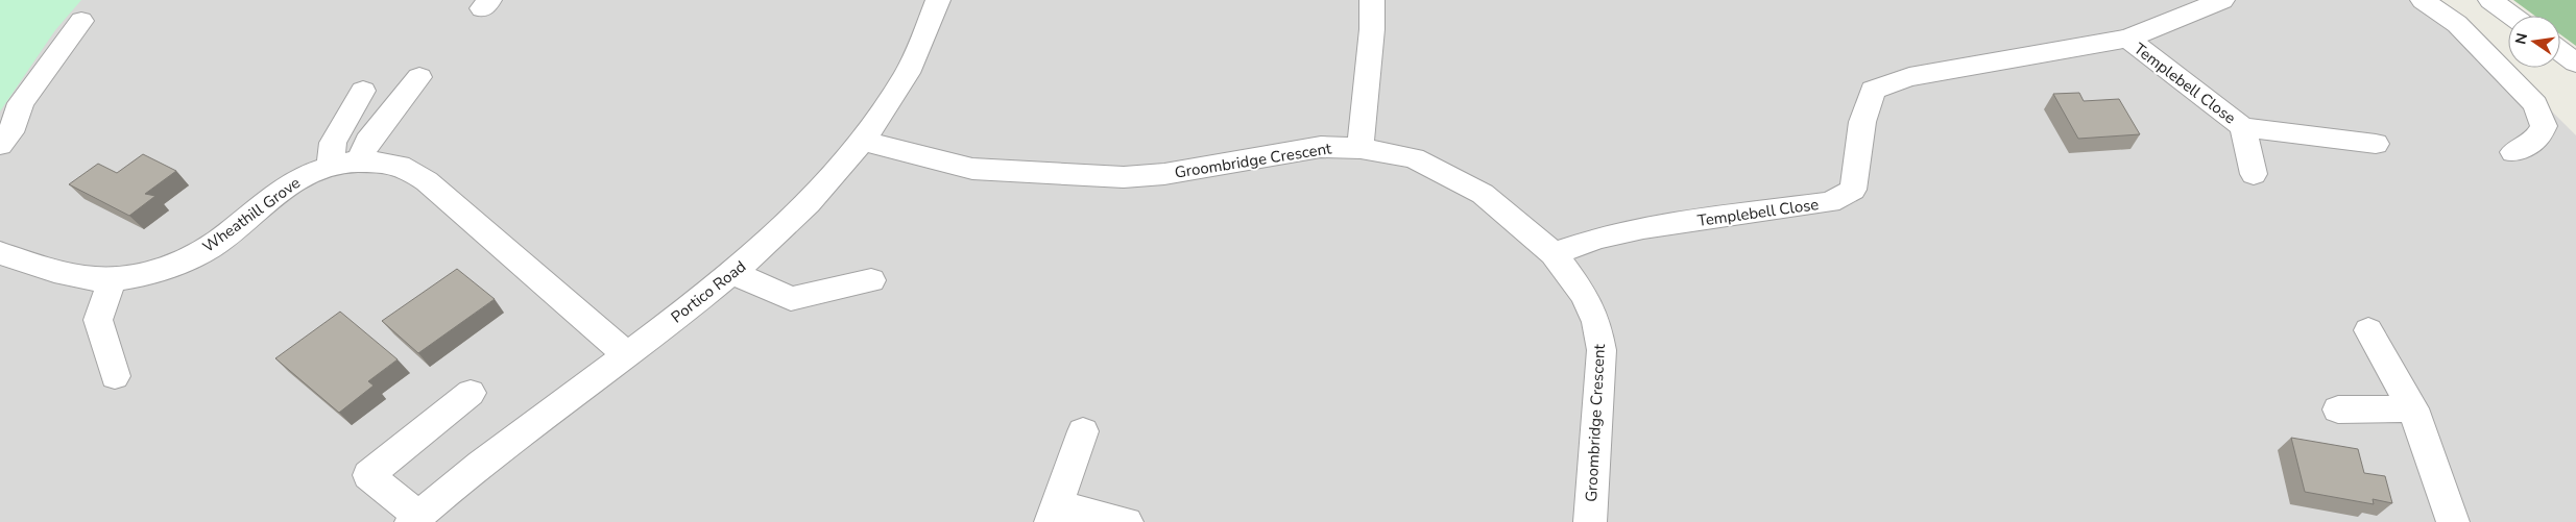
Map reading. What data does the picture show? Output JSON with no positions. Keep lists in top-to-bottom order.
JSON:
{
  "streets": {
    "street": [
      "Templebell Close",
      "Groombridge Crescent",
      "Wheathill Grove",
      "Portico Road"
    ]
  },
  "crossings": [
    ["Templebell Close", "Groombridge Crescent"],
    ["Groombridge Crescent", "Portico Road"],
    ["Wheathill Grove", "Portico Road"]
  ],
  "north": "left"
}
